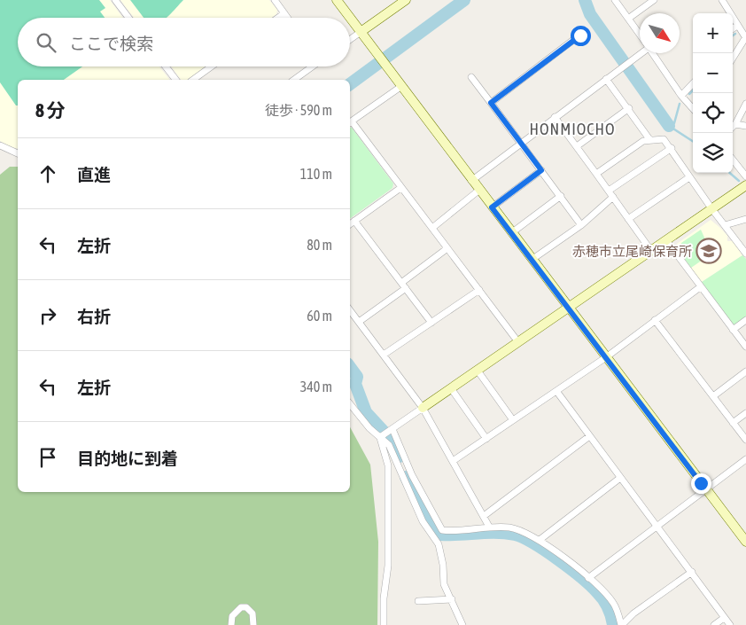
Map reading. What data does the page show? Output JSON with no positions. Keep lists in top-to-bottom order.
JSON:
{
  "districts": ["HONMIOCHO"],
  "places": {
    "school or university": ["赤穂市立尾崎保育所"]
  },
  "north": "bottom right",
  "page": {
    "map_buttons": ["+", "−"],
    "search": "ここで検索",
    "heading": ["8 分", "徒歩 · 590 m"],
    "list": [
      ["直進", "110 m"],
      ["左折", "80 m"],
      ["右折", "60 m"],
      ["左折", "340 m"],
      "目的地に到着"
    ]
  }
}
